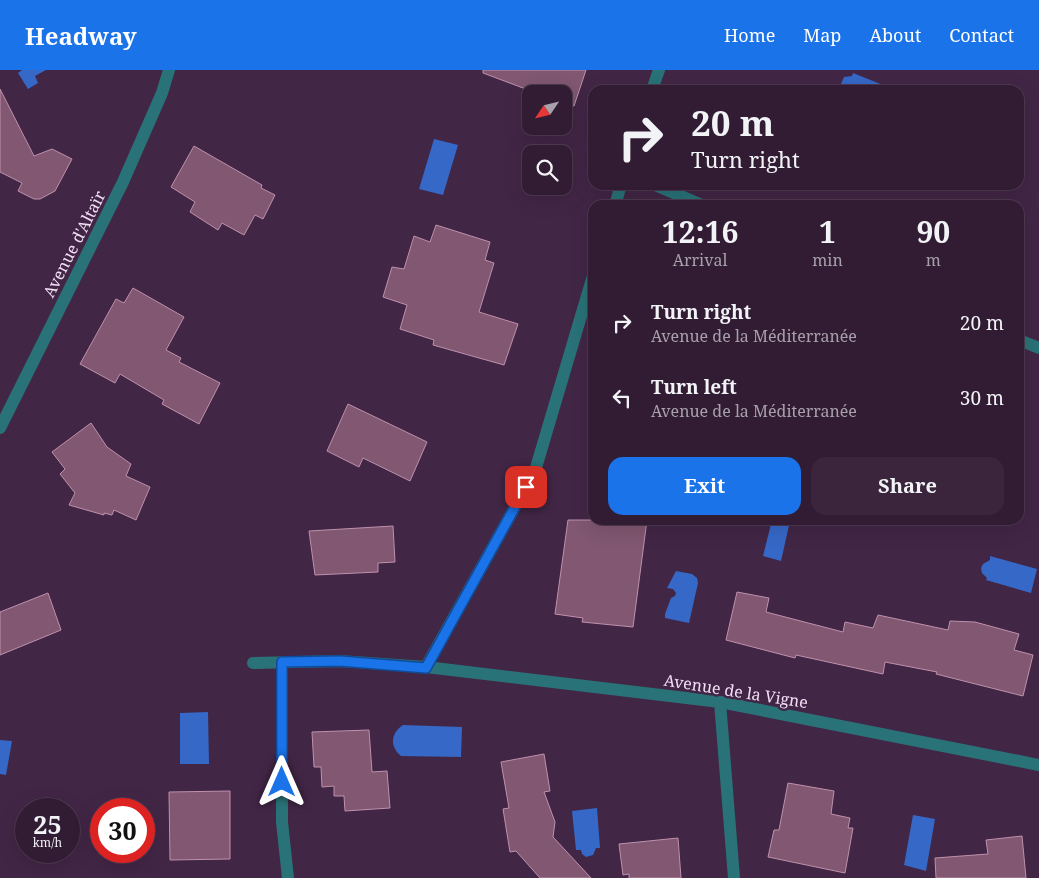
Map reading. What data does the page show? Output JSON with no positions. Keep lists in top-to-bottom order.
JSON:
{
  "streets": {
    "street": ["Avenue d'Altaïr", "Avenue de la Vigne"]
  },
  "north": "bottom left",
  "page": {
    "header": "Headway",
    "nav": [
      "Home",
      "Map",
      "About",
      "Contact"
    ],
    "turn": ["20 m", "Turn right"],
    "eta": [
      "12:16",
      "Arrival",
      "1",
      "min",
      "90",
      "m"
    ],
    "list": [
      {
        "name": "Turn right",
        "note": "Avenue de la Méditerranée",
        "value": "20 m"
      },
      {
        "name": "Turn left",
        "note": "Avenue de la Méditerranée",
        "value": "30 m"
      }
    ],
    "buttons": ["Exit", "Share"],
    "speed": "25 km/h",
    "limit": "30"
  }
}
